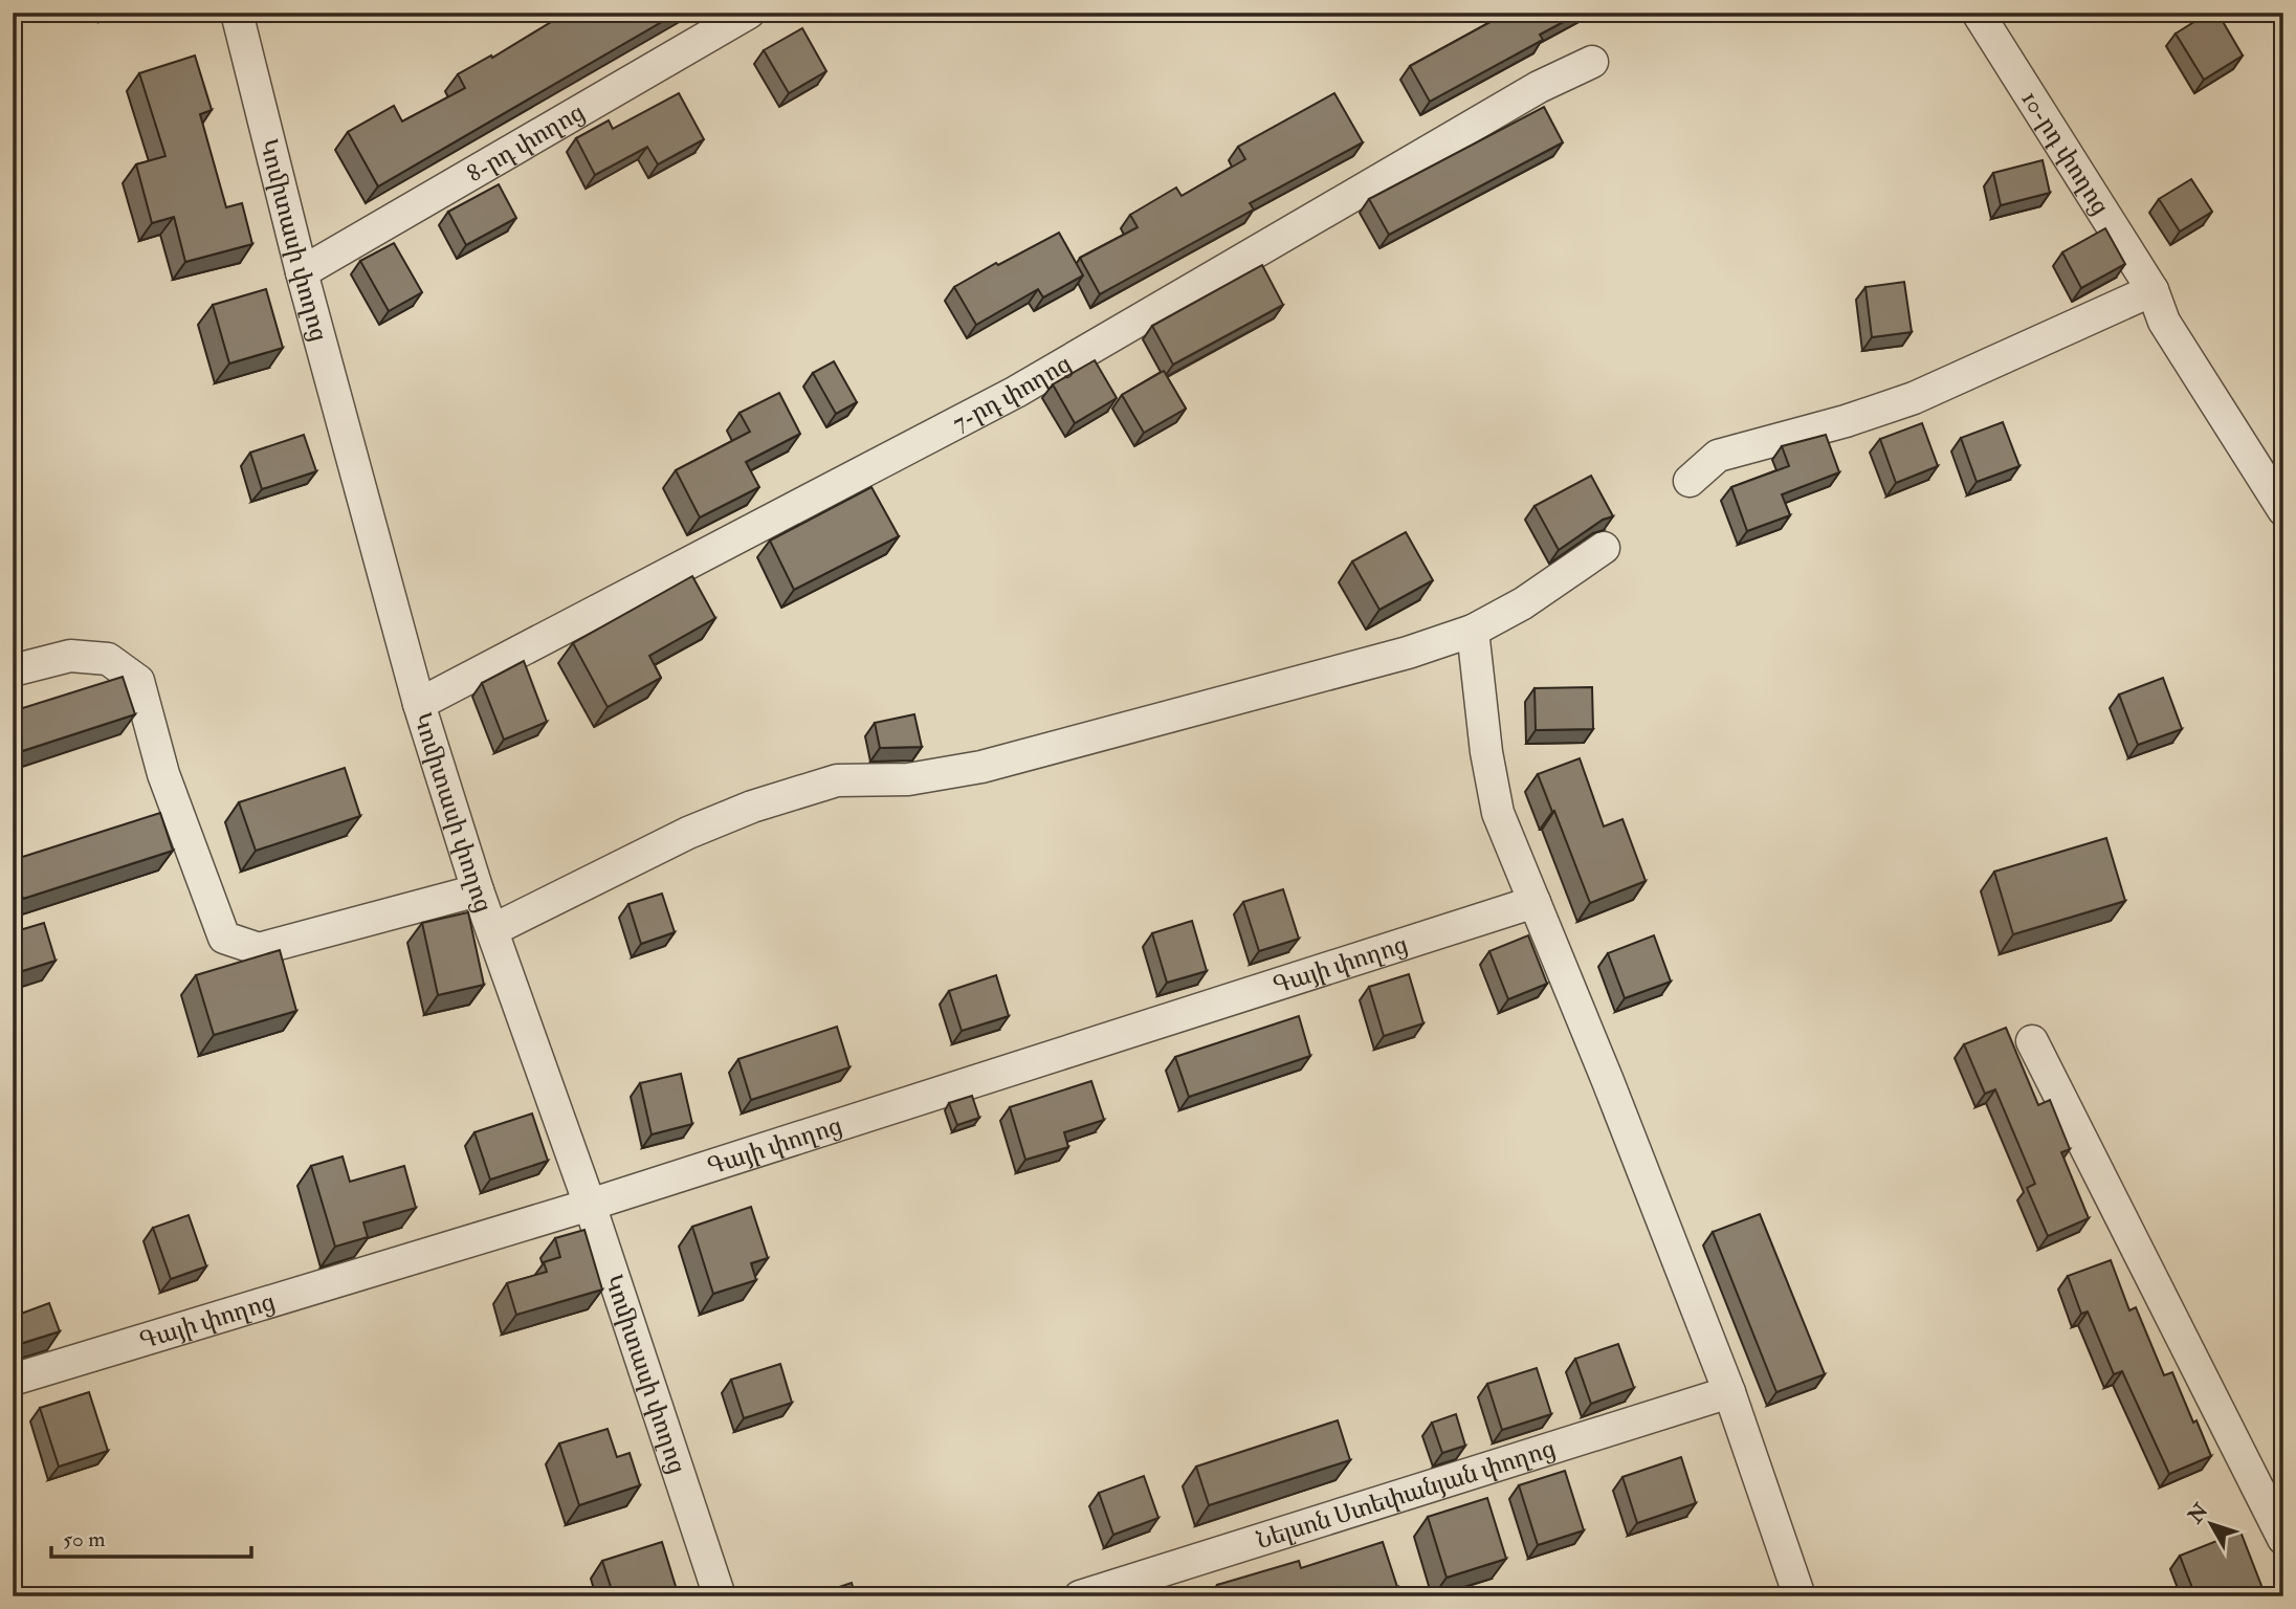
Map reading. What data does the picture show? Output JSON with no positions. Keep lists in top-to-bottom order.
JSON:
{
  "streets": {
    "street": [
      "8-րդ փողոց",
      "10-րդ փողոց",
      "Կոմիտասի փողոց",
      "7-րդ փողոց",
      "Գայի փողոց",
      "Նելսոն Ստեփանյան փողոց"
    ]
  },
  "crossings": [
    ["8-րդ փողոց", "Կոմիտասի փողոց"],
    ["Կոմիտասի փողոց", "7-րդ փողոց"],
    ["Կոմիտասի փողոց", "Գայի փողոց"]
  ],
  "scale_bar": "50 m",
  "north": "top left"
}
